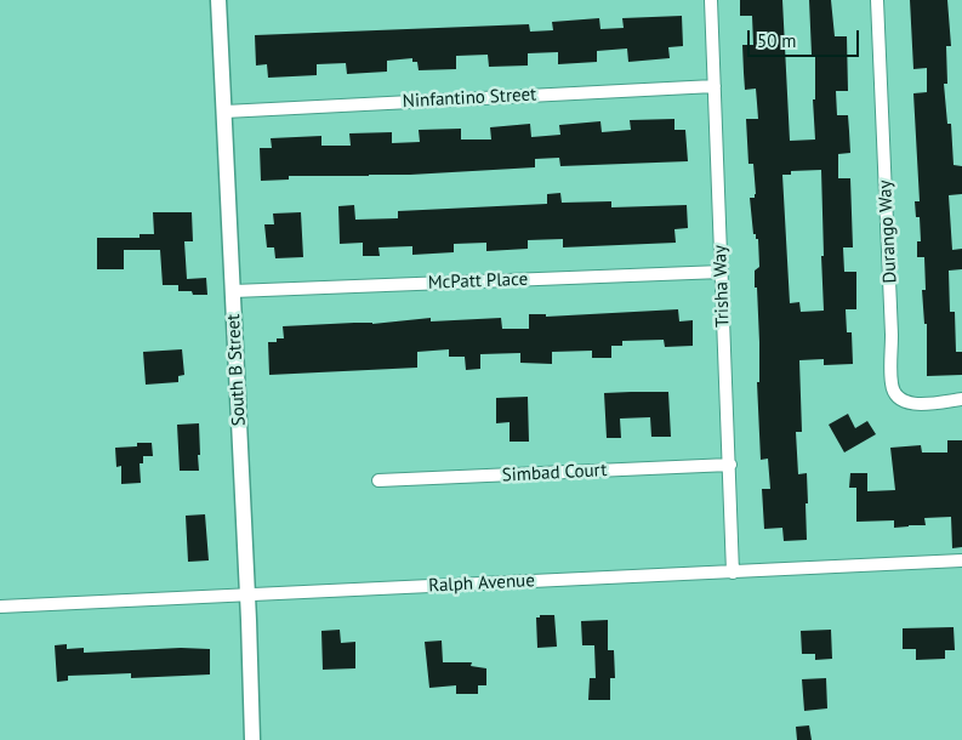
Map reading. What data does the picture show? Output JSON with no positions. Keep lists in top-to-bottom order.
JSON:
{
  "streets": {
    "street": [
      "Ninfantino Street",
      "Durango Way",
      "McPatt Place",
      "Trisha Way",
      "South B Street",
      "Simbad Court",
      "Ralph Avenue"
    ]
  },
  "crossings": [
    ["Ninfantino Street", "Trisha Way"],
    ["Ninfantino Street", "South B Street"],
    ["McPatt Place", "Trisha Way"],
    ["McPatt Place", "South B Street"],
    ["Trisha Way", "Simbad Court"],
    ["Trisha Way", "Ralph Avenue"],
    ["South B Street", "Ralph Avenue"]
  ],
  "scale_bar": "50 m"
}
